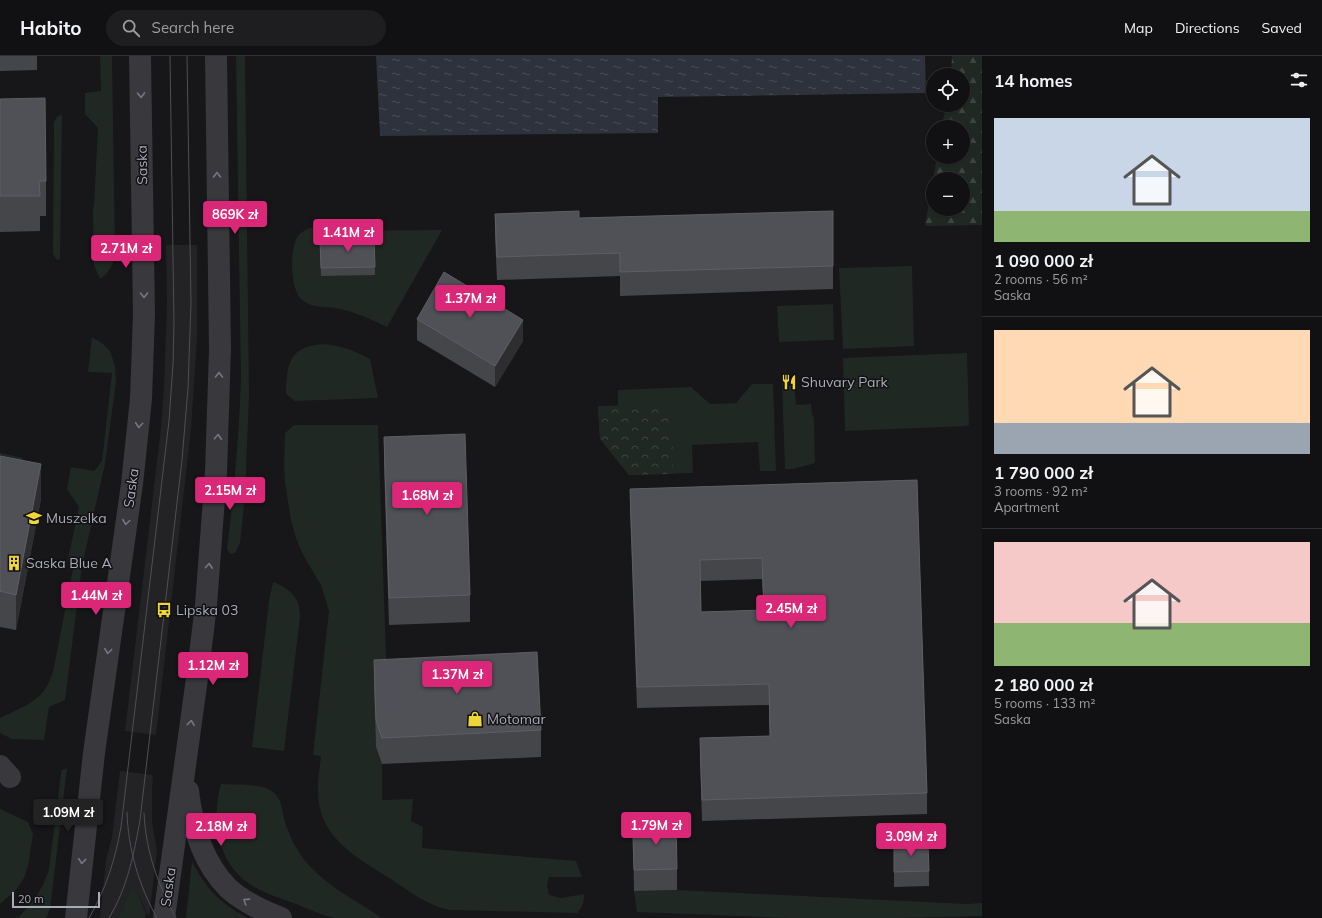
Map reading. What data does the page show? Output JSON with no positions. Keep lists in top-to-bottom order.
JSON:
{
  "streets": {
    "street": ["Saska"]
  },
  "places": {
    "restaurant": ["Shuvary Park"],
    "school or university": ["Muszelka"],
    "building": ["Saska Blue A"],
    "bus stop": ["Lipska 03"],
    "shop": ["Motomar"]
  },
  "scale_bar": "20 m",
  "page": {
    "header": "Habito",
    "search": "Search here",
    "nav": ["Map", "Directions", "Saved"],
    "heading": "14 homes",
    "map_buttons": ["+", "−"],
    "list": [
      {
        "name": "1 090 000 zł",
        "note": "2 rooms · 56 m² · Saska"
      },
      {
        "name": "1 790 000 zł",
        "note": "3 rooms · 92 m² · Apartment"
      },
      {
        "name": "2 180 000 zł",
        "note": "5 rooms · 133 m² · Saska"
      }
    ],
    "price": [
      "869K zł",
      "1.41M zł",
      "2.71M zł",
      "1.37M zł",
      "2.15M zł",
      "1.68M zł",
      "1.44M zł",
      "2.45M zł",
      "1.12M zł",
      "1.37M zł",
      "1.09M zł",
      "1.79M zł",
      "2.18M zł",
      "3.09M zł"
    ],
    "scale": "20 m"
  }
}
